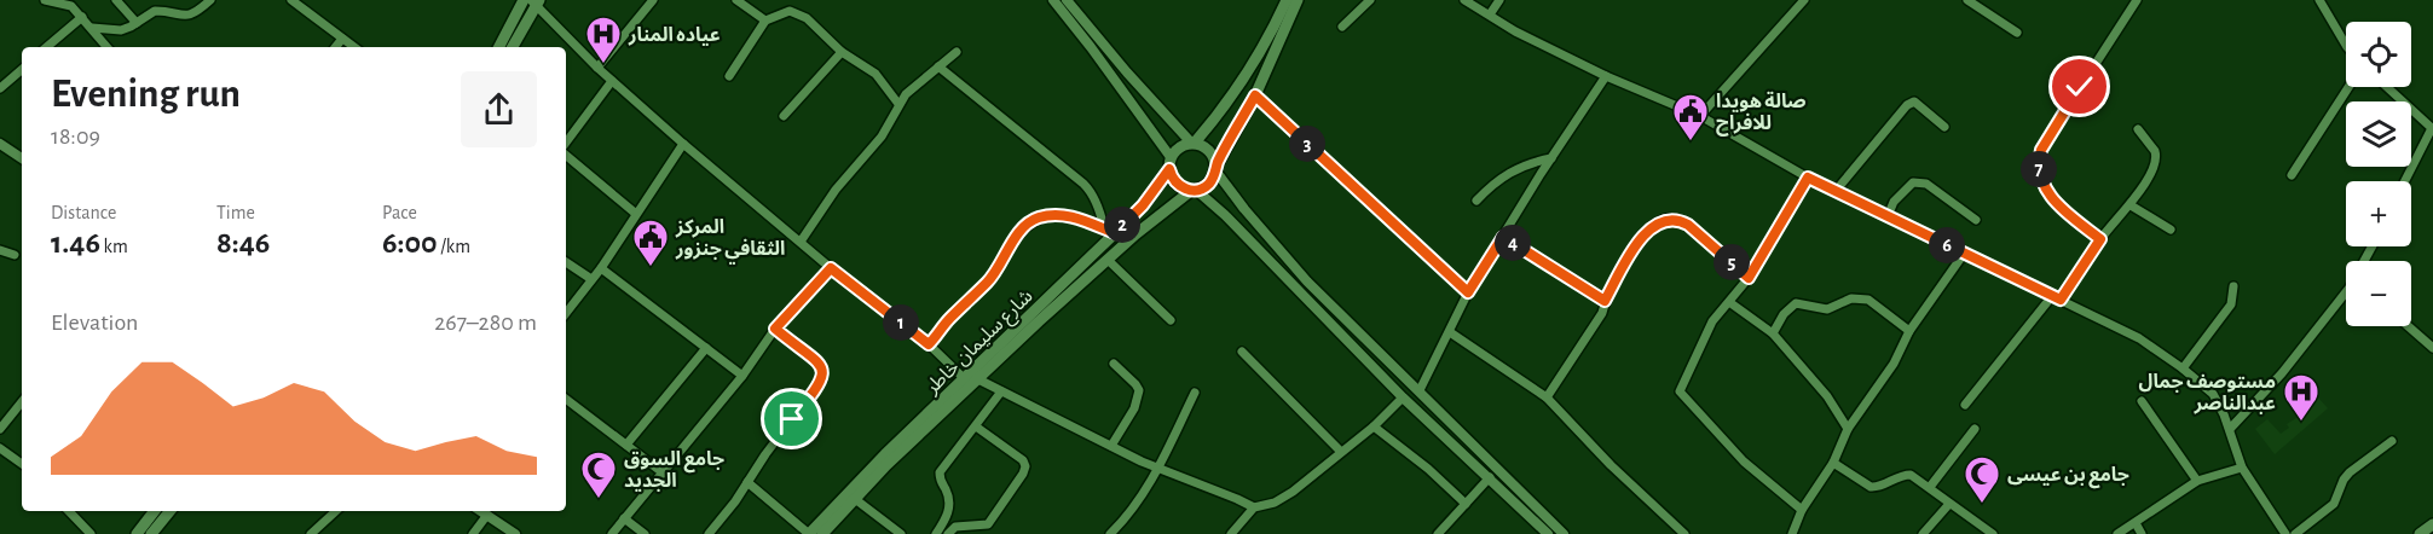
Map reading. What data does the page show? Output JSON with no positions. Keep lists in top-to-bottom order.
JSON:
{
  "streets": {
    "main road": ["شارع سليمان خاطر"]
  },
  "places": {
    "hospital": ["عياده المنار", "مستوصف جمال عبدالناصر"],
    "public building": ["صالة هويدا للافراح", "المركز الثقافي جنزور"],
    "mosque": ["جامع السوق الجديد", "جامع بن عيسى"]
  },
  "page": {
    "map_buttons": ["+", "−"],
    "heading": ["Evening run", "18:09"],
    "pins": [
      "3",
      "7",
      "2",
      "4",
      "6",
      "5",
      "1"
    ],
    "stats": [
      ["Distance", "1.46 km"],
      ["Time", "8:46"],
      ["Pace", "6:00 /km"]
    ],
    "chart": ["Elevation", "267–280 m"]
  }
}
